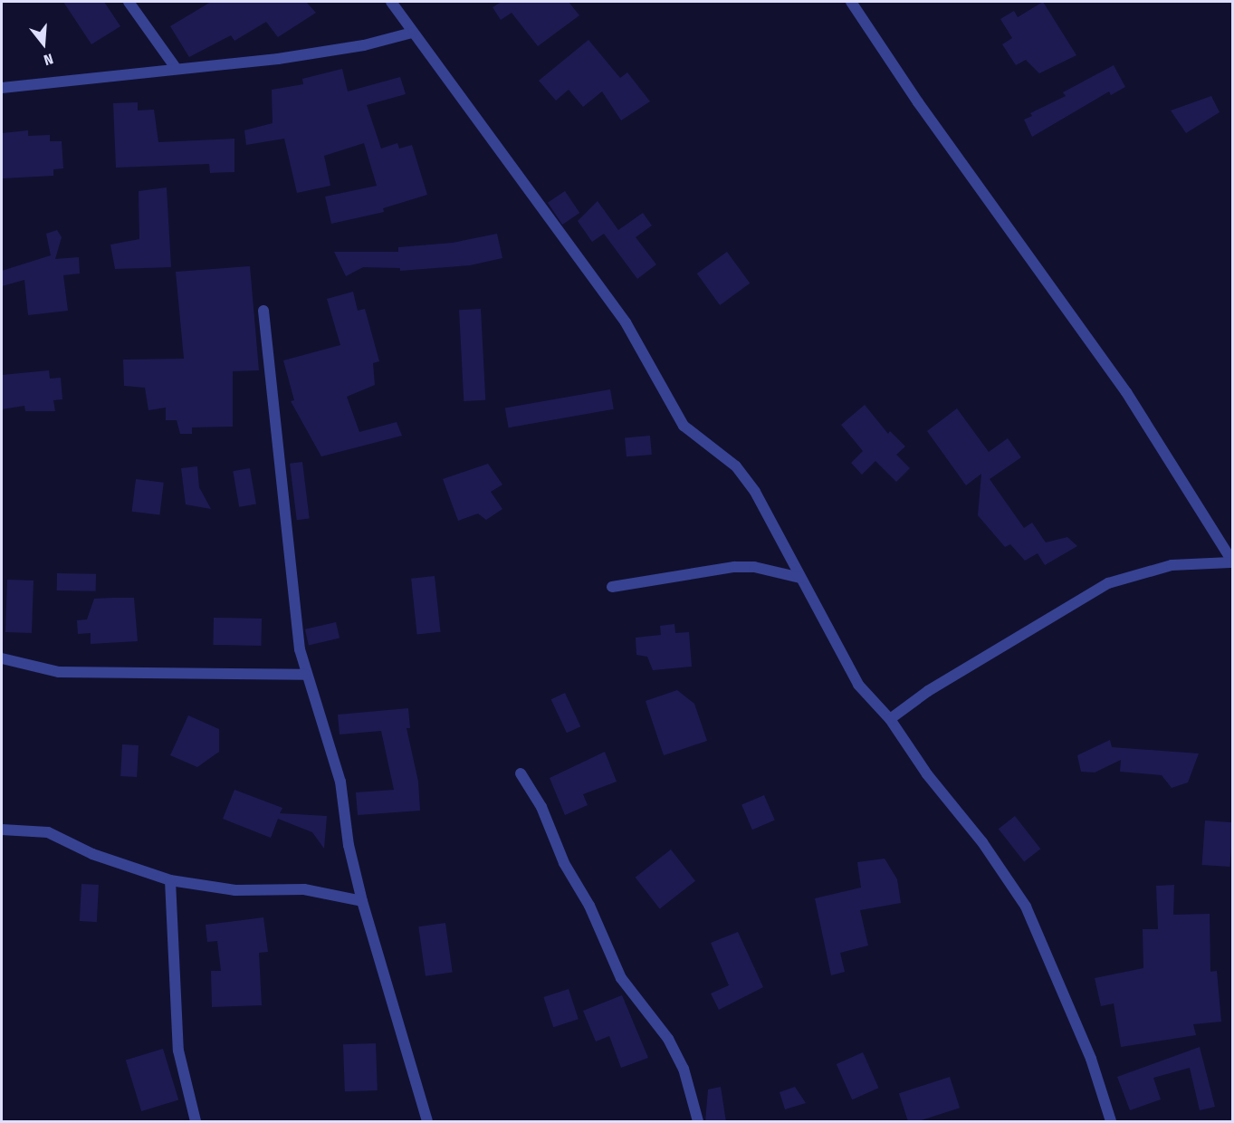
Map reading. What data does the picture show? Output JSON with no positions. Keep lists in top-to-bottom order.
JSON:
{
  "north": "bottom"
}
